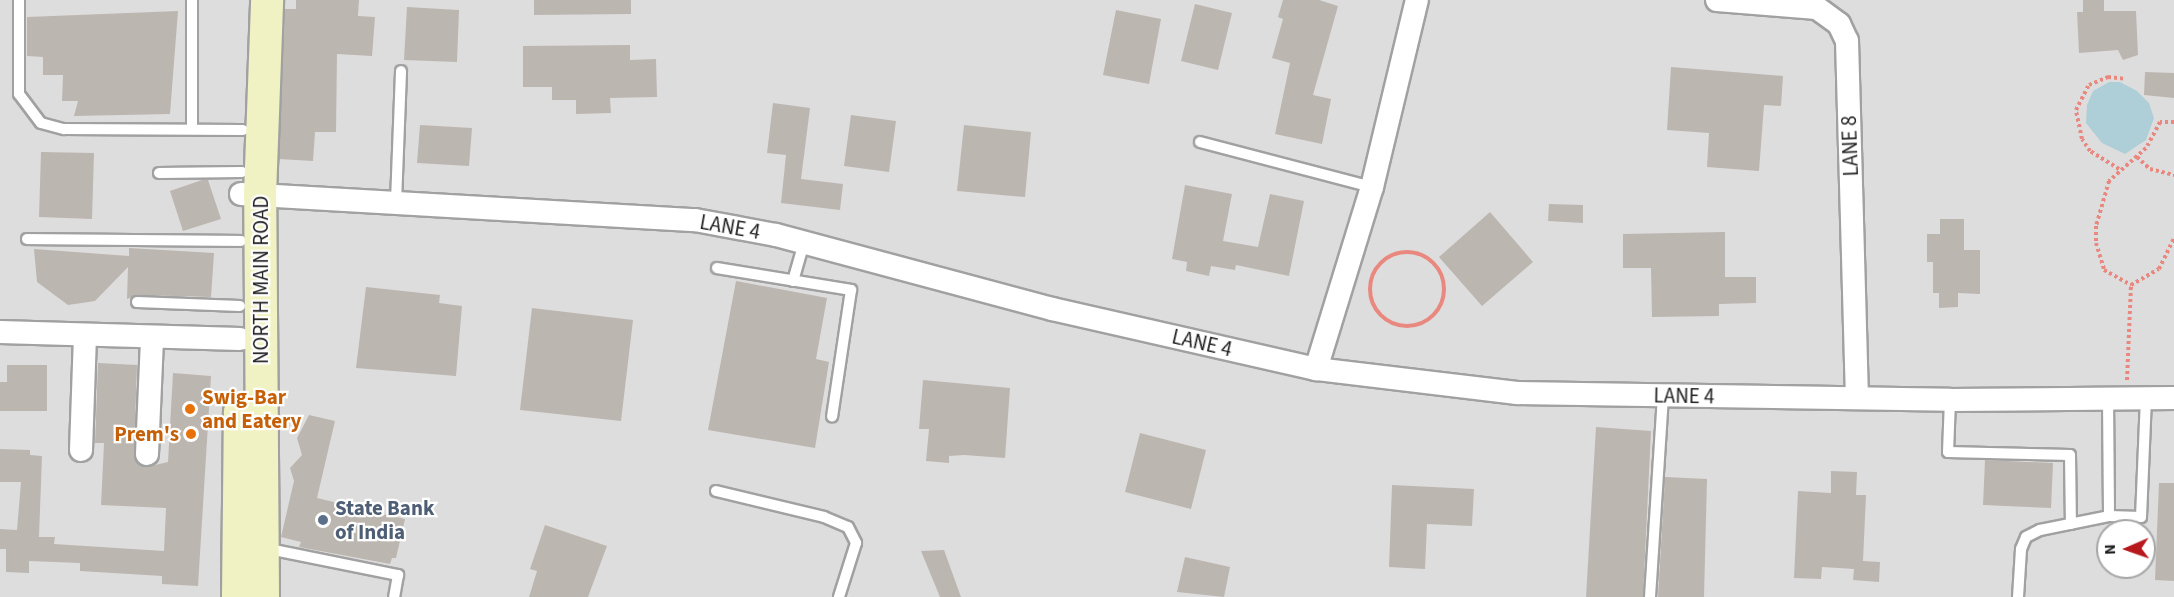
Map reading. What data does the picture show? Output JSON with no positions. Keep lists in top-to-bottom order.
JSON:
{
  "streets": {
    "main road": ["NORTH MAIN ROAD"],
    "street": ["LANE 8", "LANE 4"]
  },
  "crossings": [
    ["LANE 8", "LANE 4"],
    ["LANE 4", "NORTH MAIN ROAD"]
  ],
  "places": ["Swig-Bar and Eatery", "Prem's", "State Bank of India"],
  "north": "left"
}
